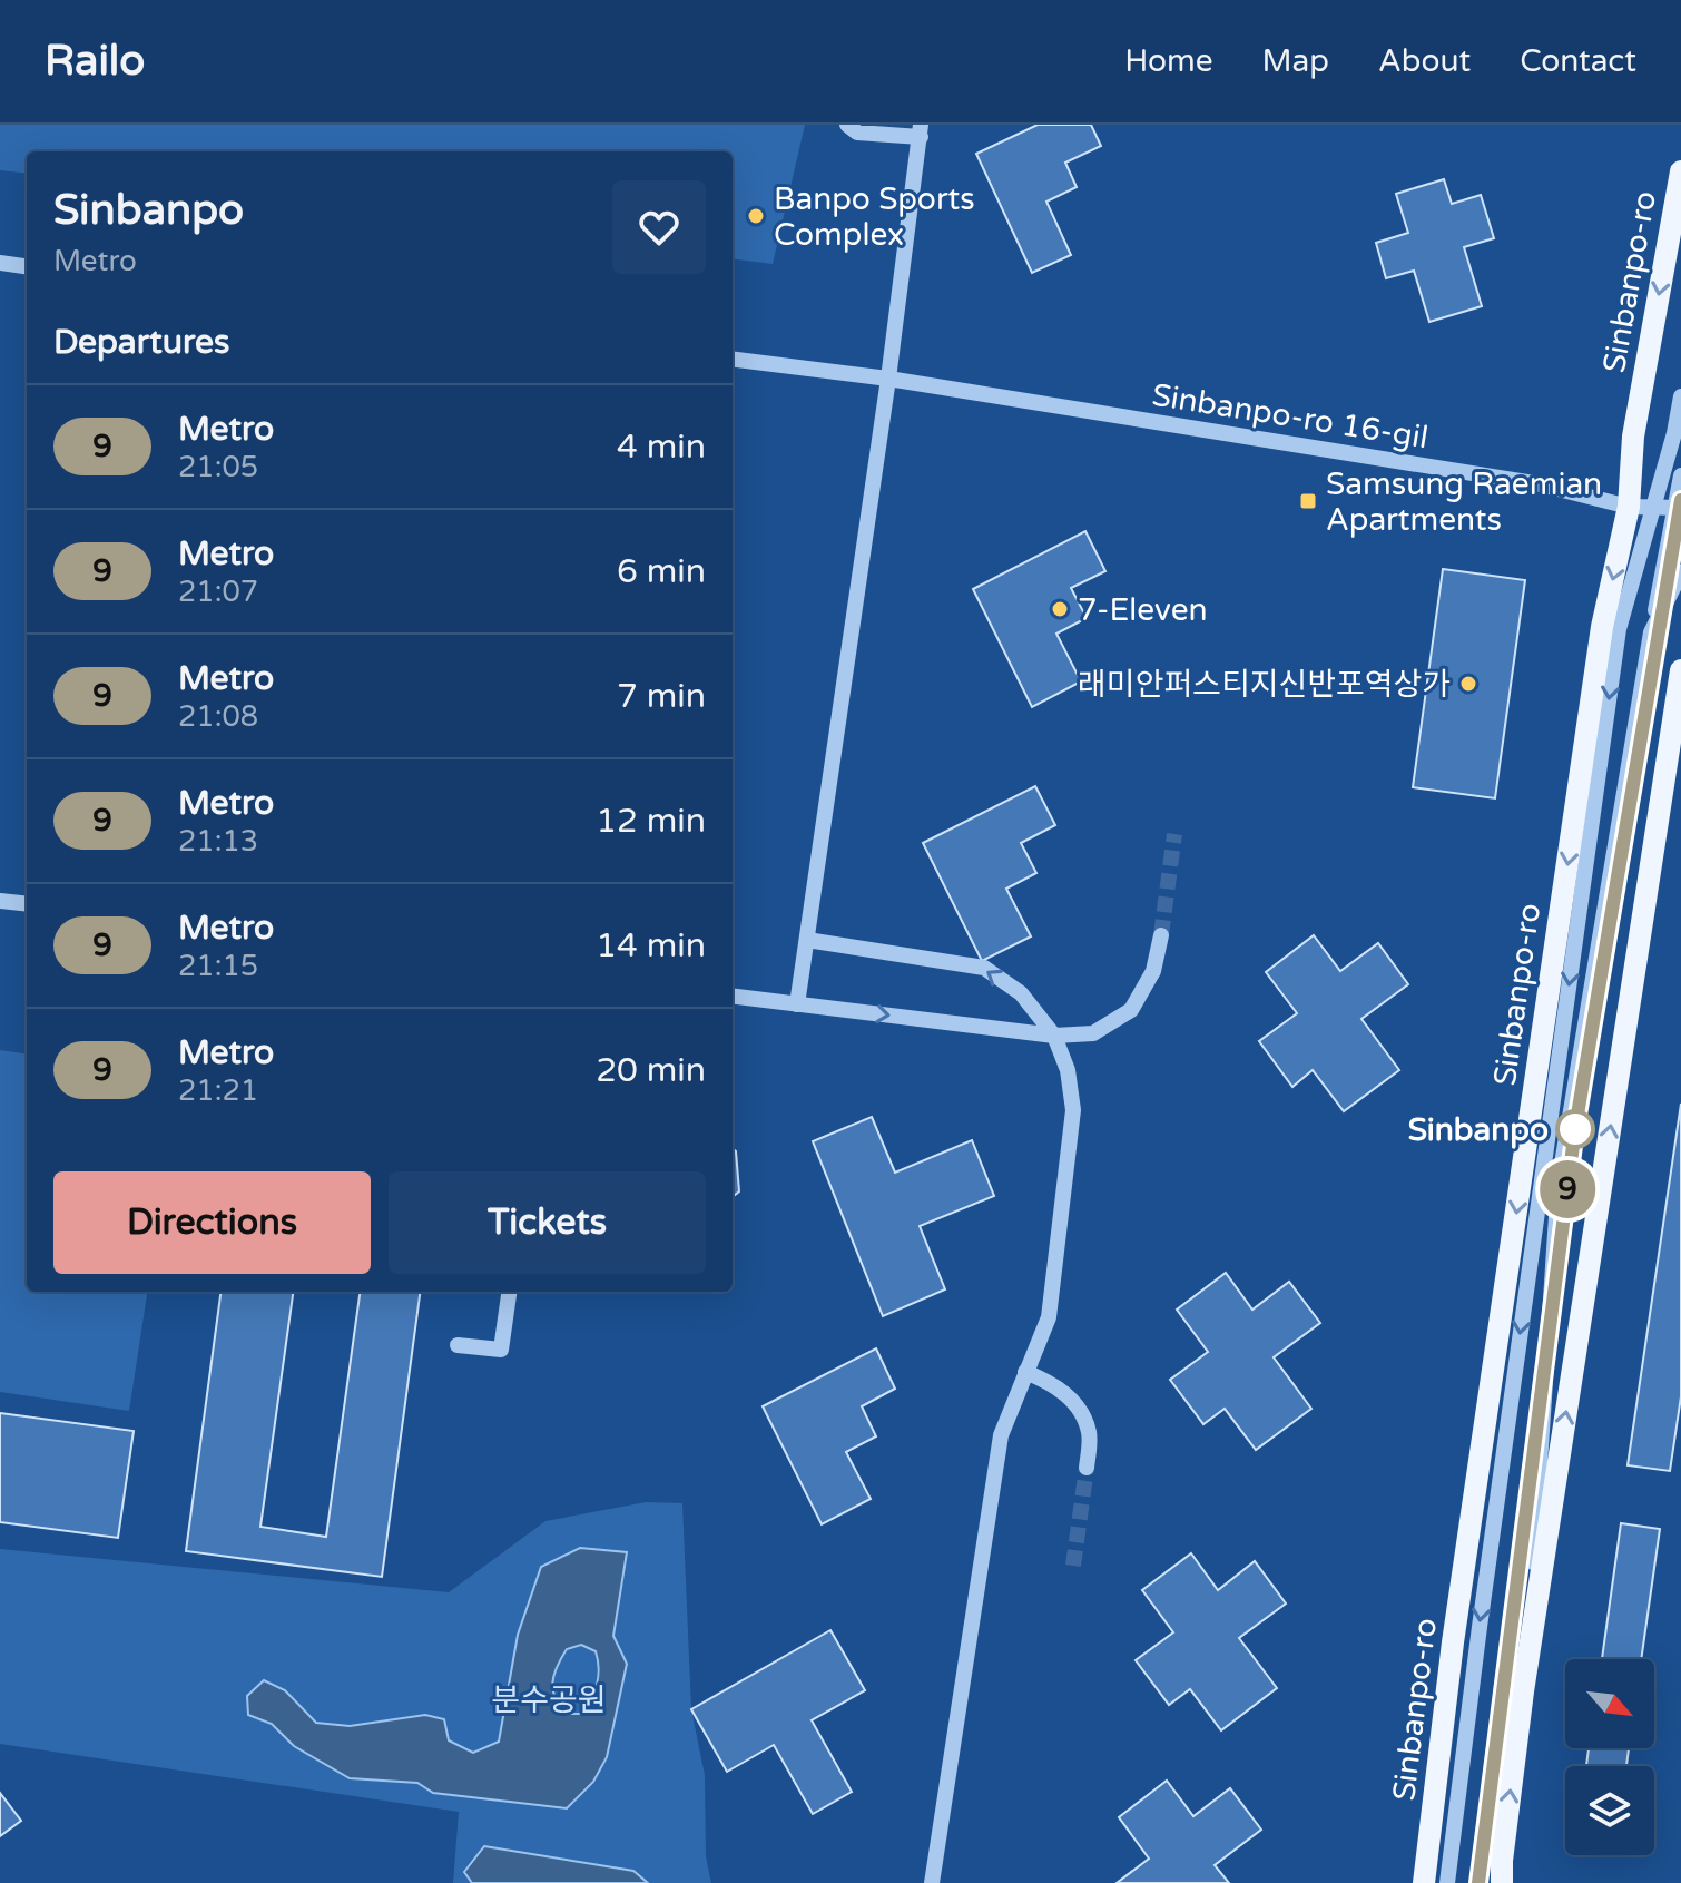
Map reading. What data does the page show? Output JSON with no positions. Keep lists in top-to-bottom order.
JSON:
{
  "streets": {
    "main road": ["Sinbanpo-ro"],
    "street": ["Sinbanpo-ro 16-gil"]
  },
  "crossings": [
    ["Sinbanpo-ro", "Sinbanpo-ro 16-gil"]
  ],
  "parks": ["분수공원"],
  "places": {
    "other": [
      "Banpo Sports Complex",
      "7-Eleven",
      "래미안퍼스티지신반포역상가",
      "Sinbanpo"
    ],
    "transit": ["Samsung Raemian Apartments"]
  },
  "lines": ["metro line 9"],
  "north": "bottom right",
  "page": {
    "header": "Railo",
    "nav": [
      "Home",
      "Map",
      "About",
      "Contact"
    ],
    "on_map": "9",
    "heading": [
      ["Sinbanpo", "Metro"],
      "Departures"
    ],
    "list": [
      {
        "mark": "9",
        "name": "Metro",
        "note": "21:05",
        "value": "4 min"
      },
      {
        "mark": "9",
        "name": "Metro",
        "note": "21:07",
        "value": "6 min"
      },
      {
        "mark": "9",
        "name": "Metro",
        "note": "21:08",
        "value": "7 min"
      },
      {
        "mark": "9",
        "name": "Metro",
        "note": "21:13",
        "value": "12 min"
      },
      {
        "mark": "9",
        "name": "Metro",
        "note": "21:15",
        "value": "14 min"
      },
      {
        "mark": "9",
        "name": "Metro",
        "note": "21:21",
        "value": "20 min"
      }
    ],
    "buttons": ["Directions", "Tickets"]
  }
}
